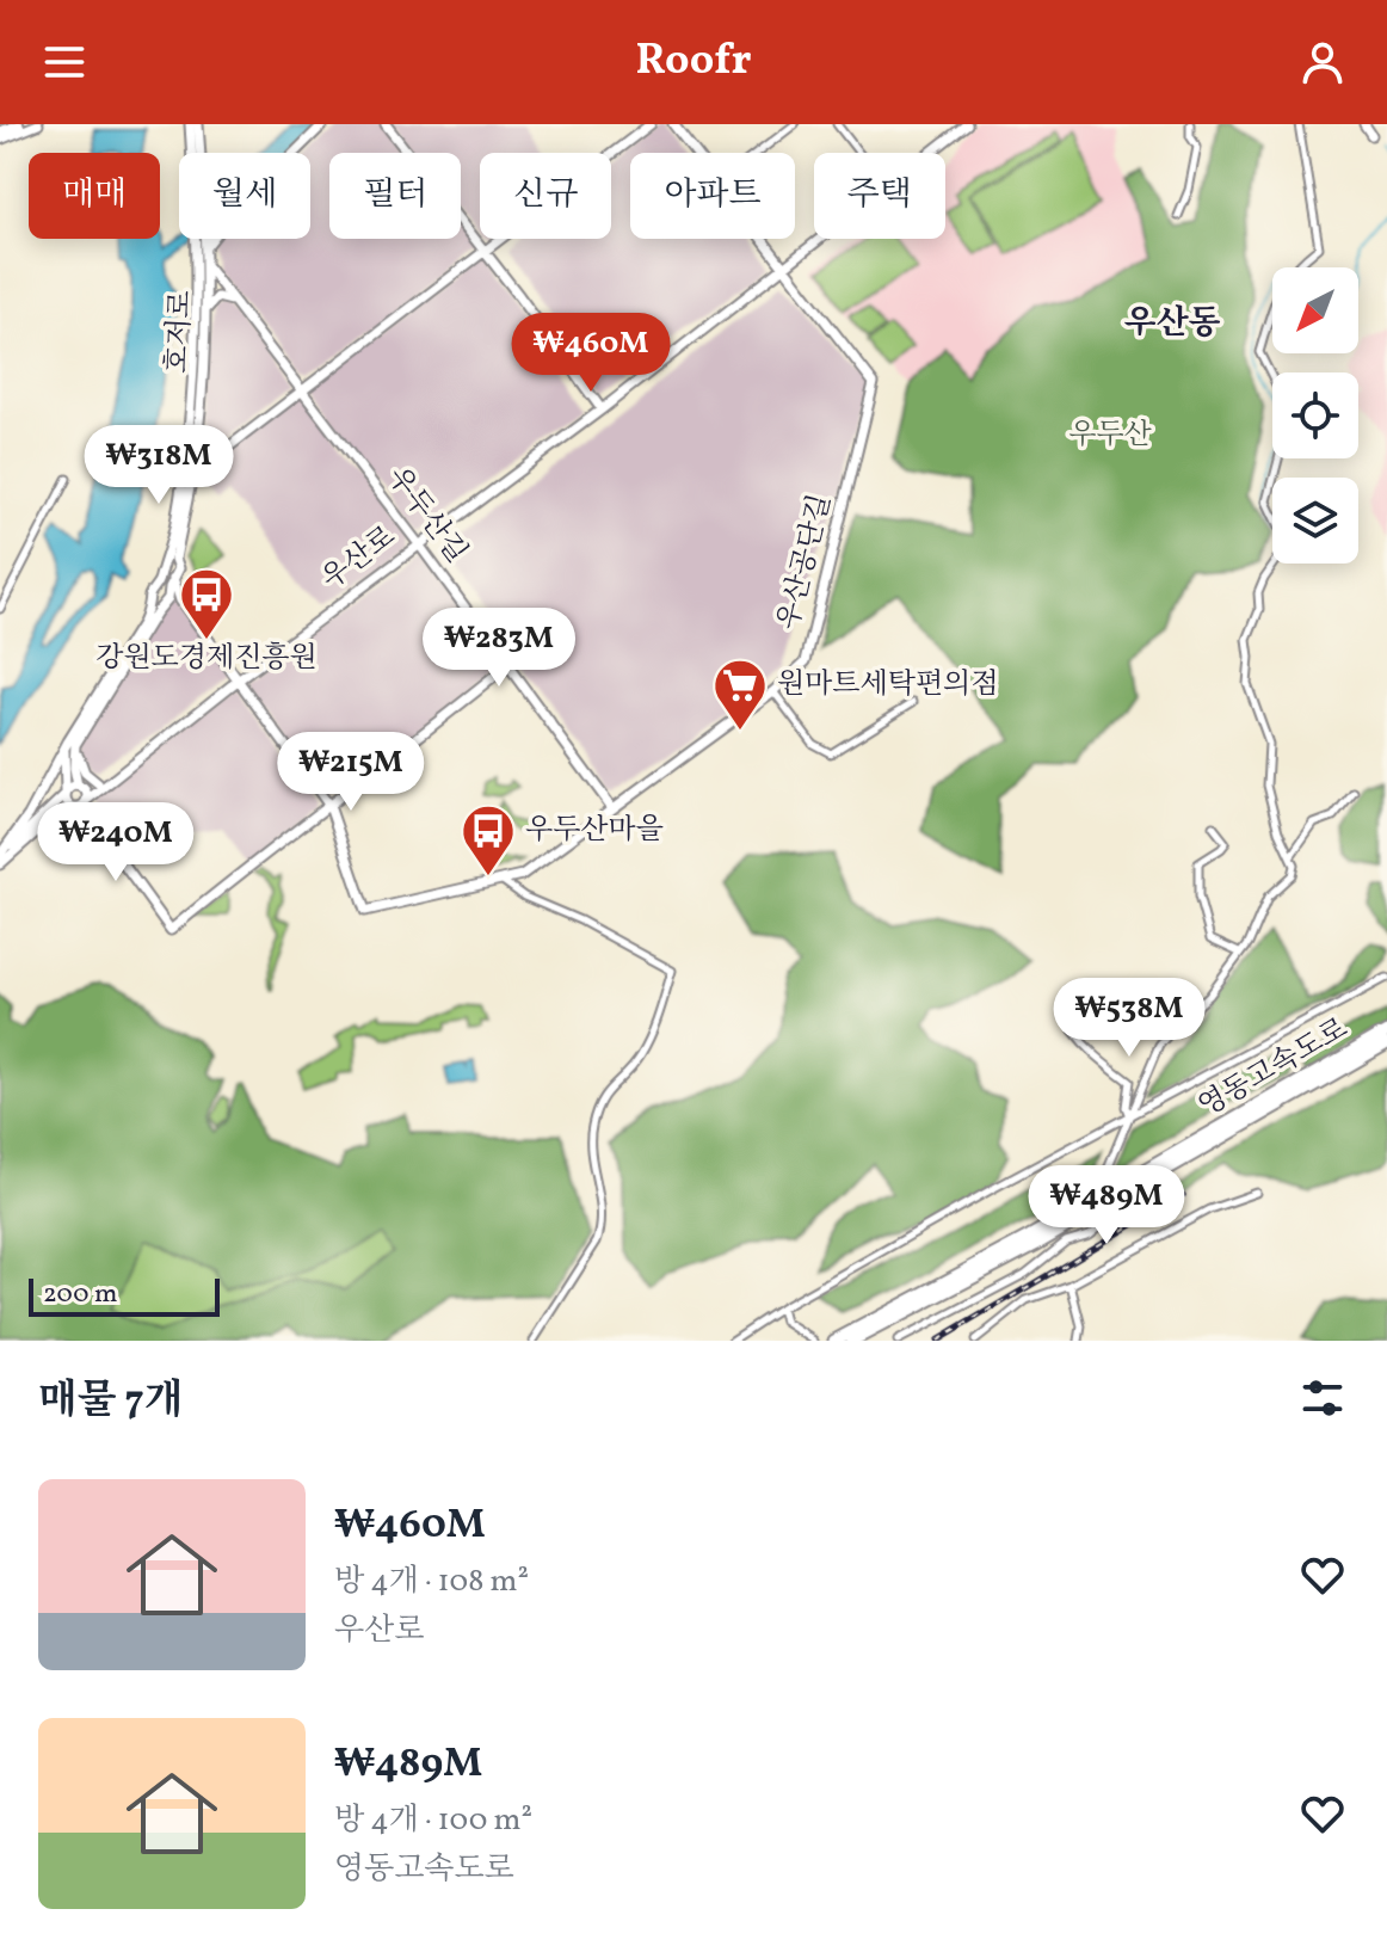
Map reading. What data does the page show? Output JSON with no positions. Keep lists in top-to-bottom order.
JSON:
{
  "streets": {
    "highway": ["영동고속도로"],
    "street": [
      "호저로",
      "우두산길",
      "우산로",
      "우산공단길"
    ]
  },
  "crossings": [
    ["호저로", "우두산길"],
    ["호저로", "우산공단길"],
    ["우두산길", "우산로"],
    ["우두산길", "우산공단길"],
    ["우산로", "우산공단길"]
  ],
  "districts": ["우산동"],
  "parks": ["우두산"],
  "places": {
    "bus stop": ["강원도경제진흥원", "우두산마을"],
    "supermarket": ["원마트세탁편의점"]
  },
  "scale_bar": "200 m",
  "north": "bottom left",
  "page": {
    "header": "Roofr",
    "chip": [
      "매매",
      "월세",
      "필터",
      "신규",
      "아파트",
      "주택"
    ],
    "price": [
      "₩460M",
      "₩318M",
      "₩283M",
      "₩215M",
      "₩240M",
      "₩538M",
      "₩489M"
    ],
    "scale": "200 m",
    "heading": "매물 7개",
    "list": [
      {
        "name": "₩460M",
        "note": "방 4개 · 108 m² · 우산로"
      },
      {
        "name": "₩489M",
        "note": "방 4개 · 100 m² · 영동고속도로"
      }
    ]
  }
}
